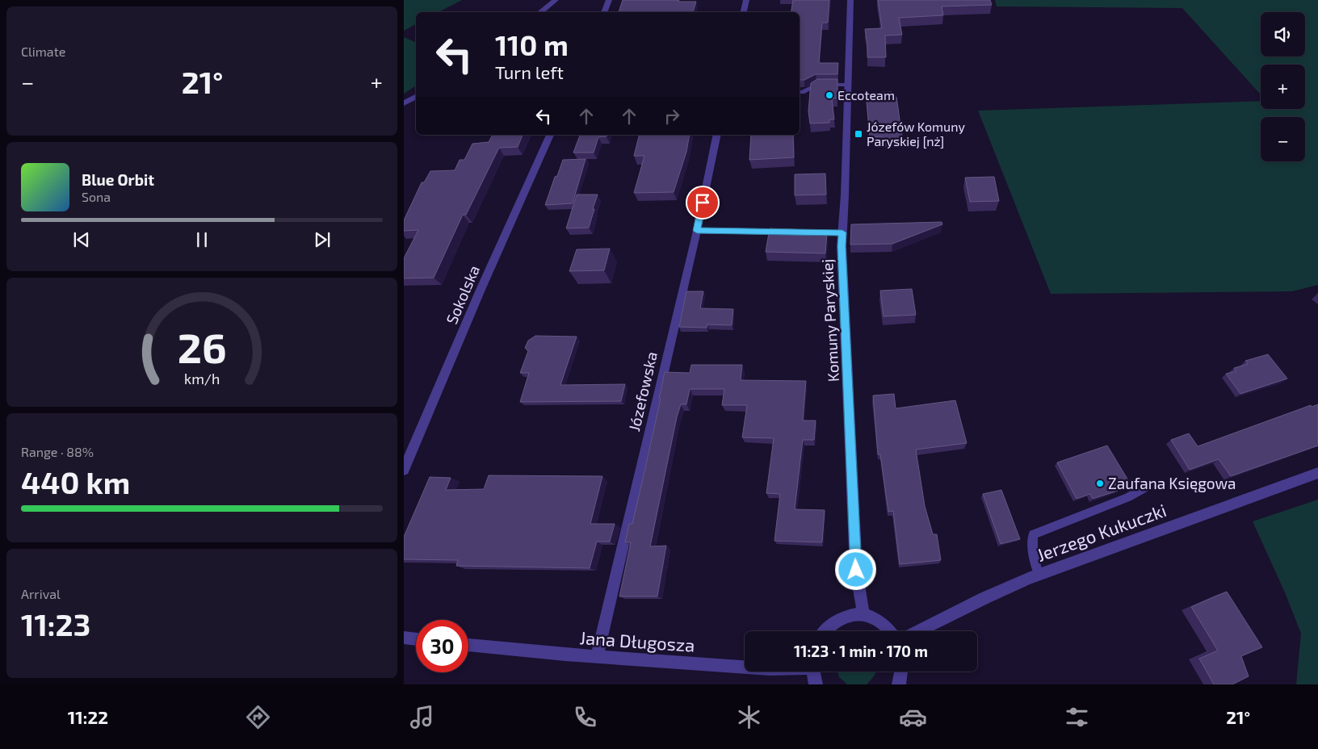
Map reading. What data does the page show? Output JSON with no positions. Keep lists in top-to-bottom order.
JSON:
{
  "streets": {
    "street": [
      "Sokolska",
      "Komuny Paryskiej",
      "Józefowska",
      "Jerzego Kukuczki",
      "Jana Długosza"
    ]
  },
  "crossings": [
    ["Józefowska", "Jana Długosza"]
  ],
  "places": {
    "other": ["Eccoteam", "Zaufana Księgowa"],
    "transit": ["Józefów Komuny Paryskiej [nż]"]
  },
  "page": {
    "tile": [
      "Climate",
      ["Range · 88%", "440 km"],
      ["Arrival", "11:23"]
    ],
    "map_buttons": ["+", "−"],
    "turn": ["110 m", "Turn left"],
    "heat": ["−", "21°", "+"],
    "song": ["Blue Orbit", "Sona"],
    "limit": "30",
    "trip": "11:23 · 1 min · 170 m",
    "tabs": ["11:22", "21°"],
    "gauge": ["26", "km/h"]
  }
}
